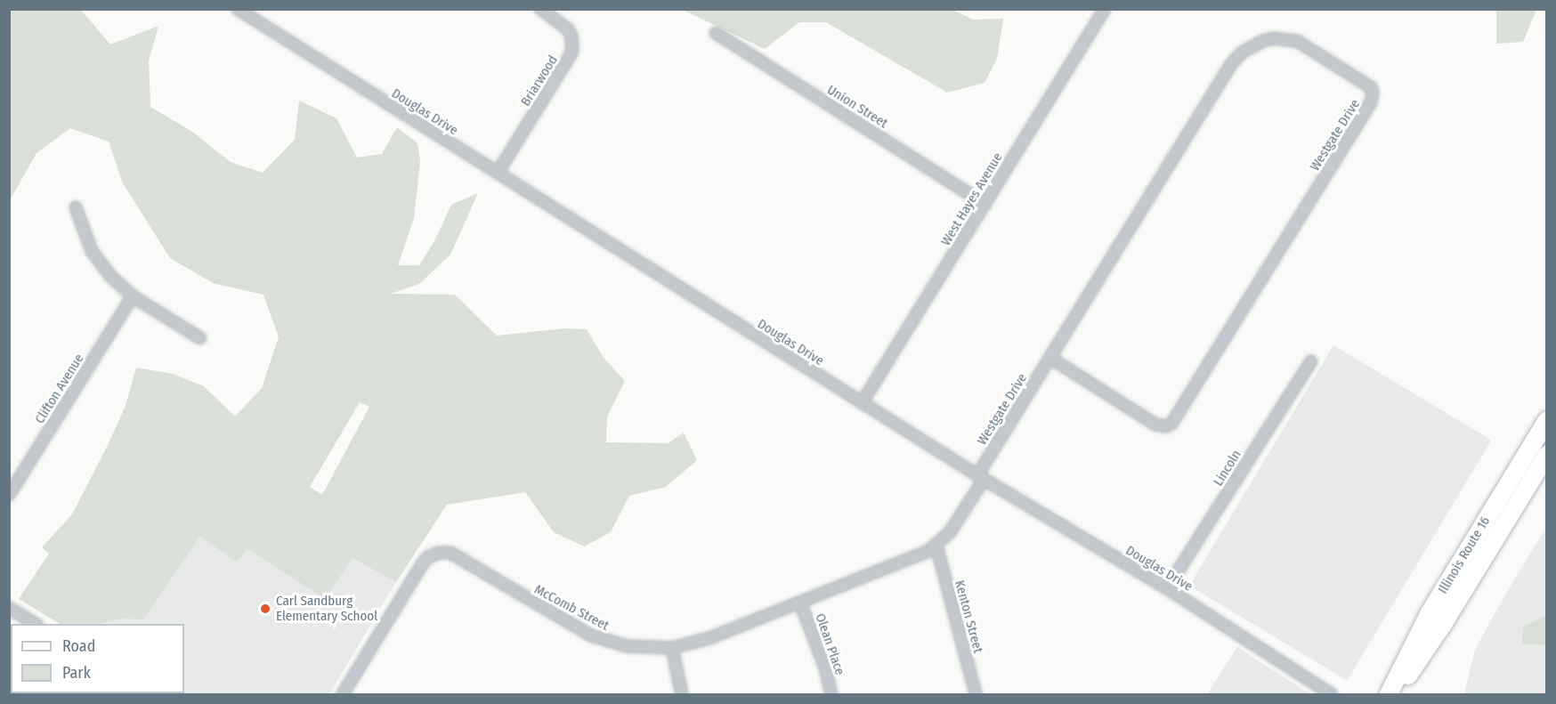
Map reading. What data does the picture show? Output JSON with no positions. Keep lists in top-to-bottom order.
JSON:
{
  "streets": {
    "main road": ["Illinois Route 16"],
    "street": [
      "Briarwood",
      "Union Street",
      "Douglas Drive",
      "Westgate Drive",
      "West Hayes Avenue",
      "Clifton Avenue",
      "Lincoln",
      "McComb Street",
      "Kenton Street",
      "Olean Place"
    ]
  },
  "crossings": [
    ["Briarwood", "Douglas Drive"],
    ["Union Street", "West Hayes Avenue"],
    ["Douglas Drive", "Westgate Drive"],
    ["Douglas Drive", "West Hayes Avenue"],
    ["Douglas Drive", "Lincoln"],
    ["Douglas Drive", "McComb Street"],
    ["Westgate Drive", "McComb Street"],
    ["McComb Street", "Kenton Street"],
    ["McComb Street", "Olean Place"]
  ],
  "places": ["Carl Sandburg Elementary School"],
  "legend": ["Road", "Park"]
}
